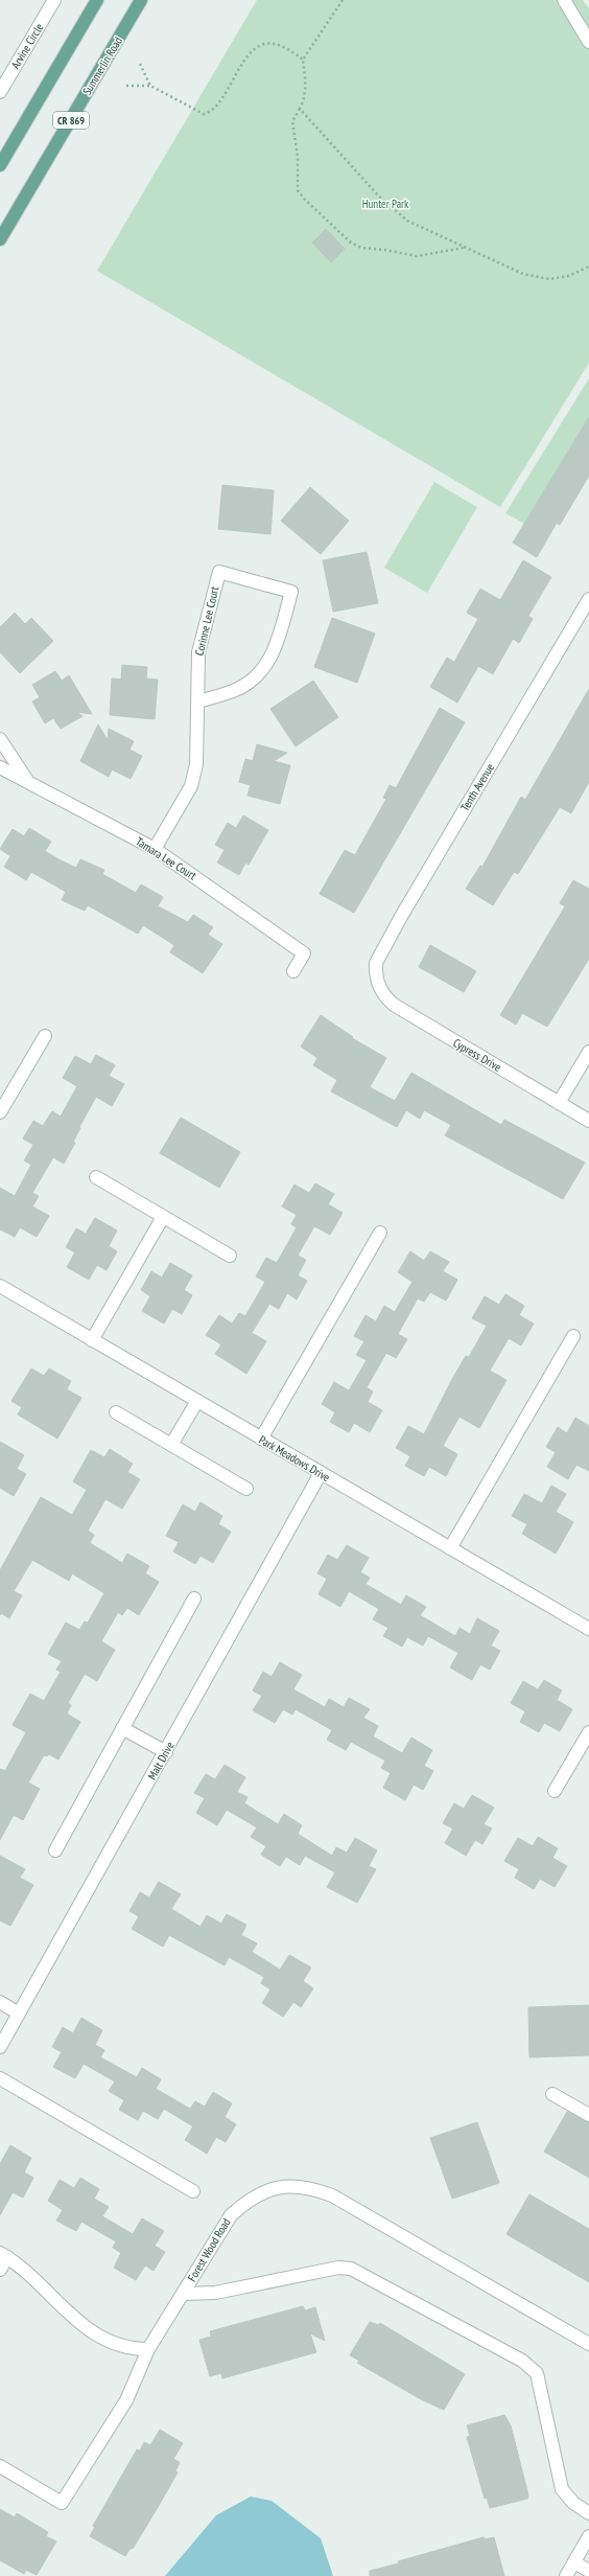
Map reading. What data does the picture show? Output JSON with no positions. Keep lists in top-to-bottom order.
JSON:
{
  "streets": {
    "main road": ["Summerlin Road", "CR 869"],
    "street": [
      "Arvine Circle",
      "Corinne Lee Court",
      "Tenth Avenue",
      "Tamara Lee Court",
      "Cypress Drive",
      "Park Meadows Drive",
      "Malt Drive",
      "Forest Wood Road"
    ]
  },
  "crossings": [
    ["Corinne Lee Court", "Tamara Lee Court"],
    ["Tenth Avenue", "Cypress Drive"],
    ["Park Meadows Drive", "Malt Drive"]
  ],
  "parks": ["Hunter Park"]
}
